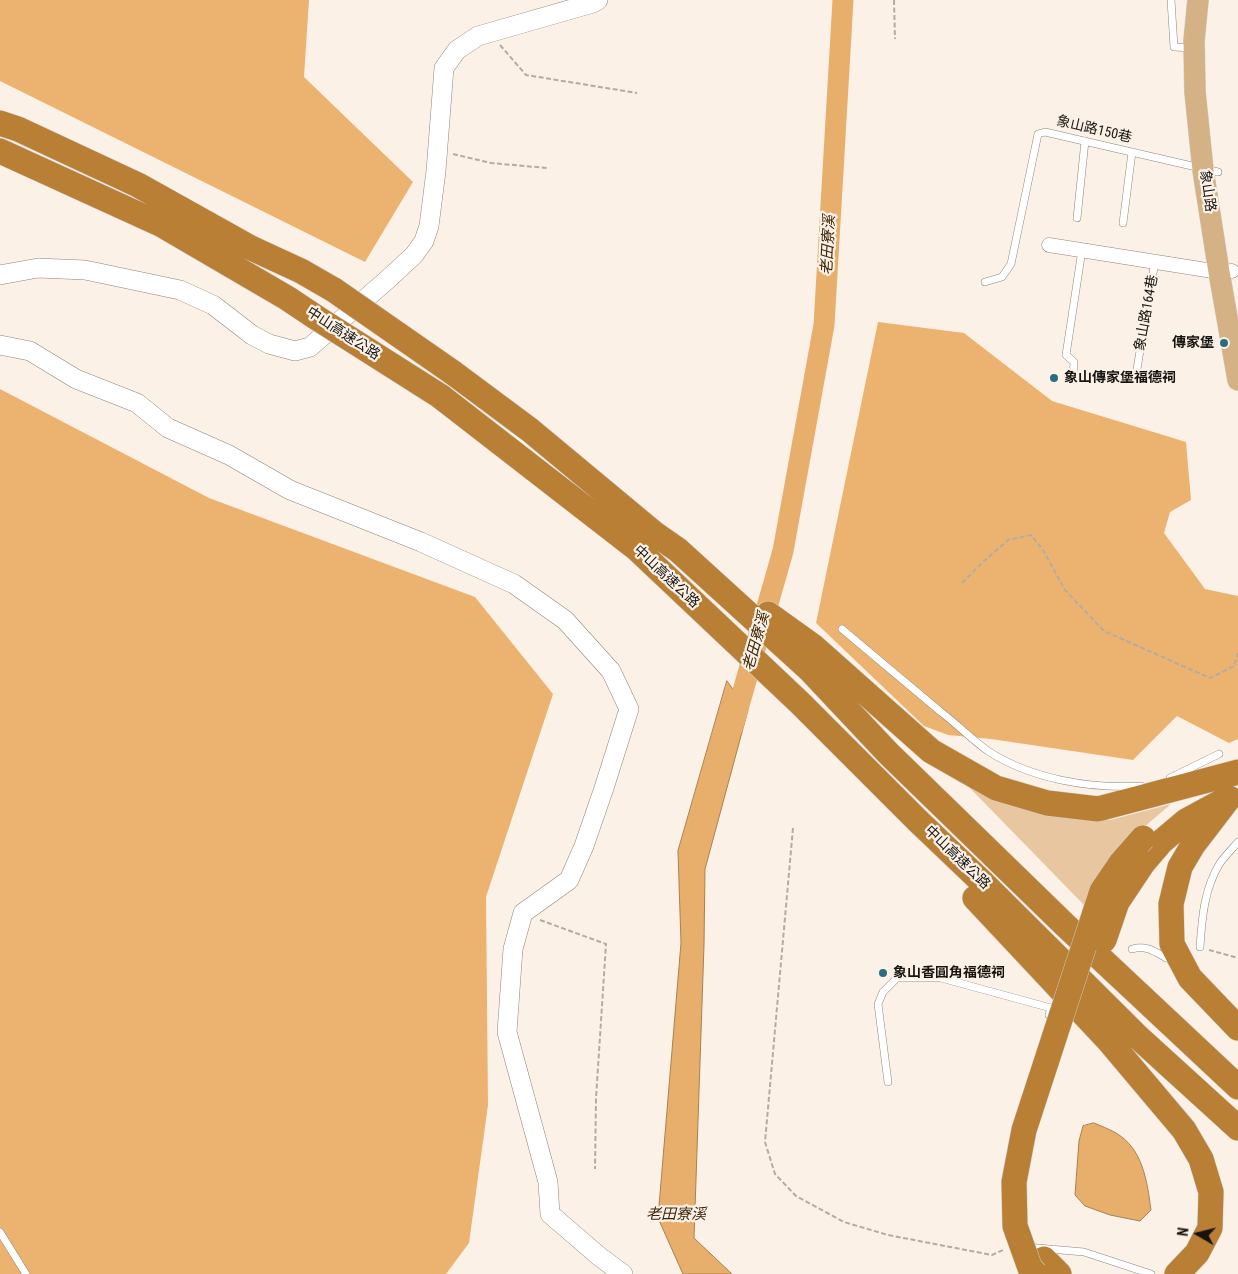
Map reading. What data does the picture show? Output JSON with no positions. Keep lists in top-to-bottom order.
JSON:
{
  "streets": {
    "highway": ["中山高速公路"],
    "main road": ["象山路"],
    "street": ["象山路164巷"],
    "lane": ["象山路150巷"]
  },
  "crossings": [
    ["象山路150巷", "象山路"],
    ["象山路", "象山路164巷"]
  ],
  "water": ["老田寮溪"],
  "places": ["傳家堡", "象山傳家堡福德祠", "象山香圓角福德祠"],
  "north": "left"
}
